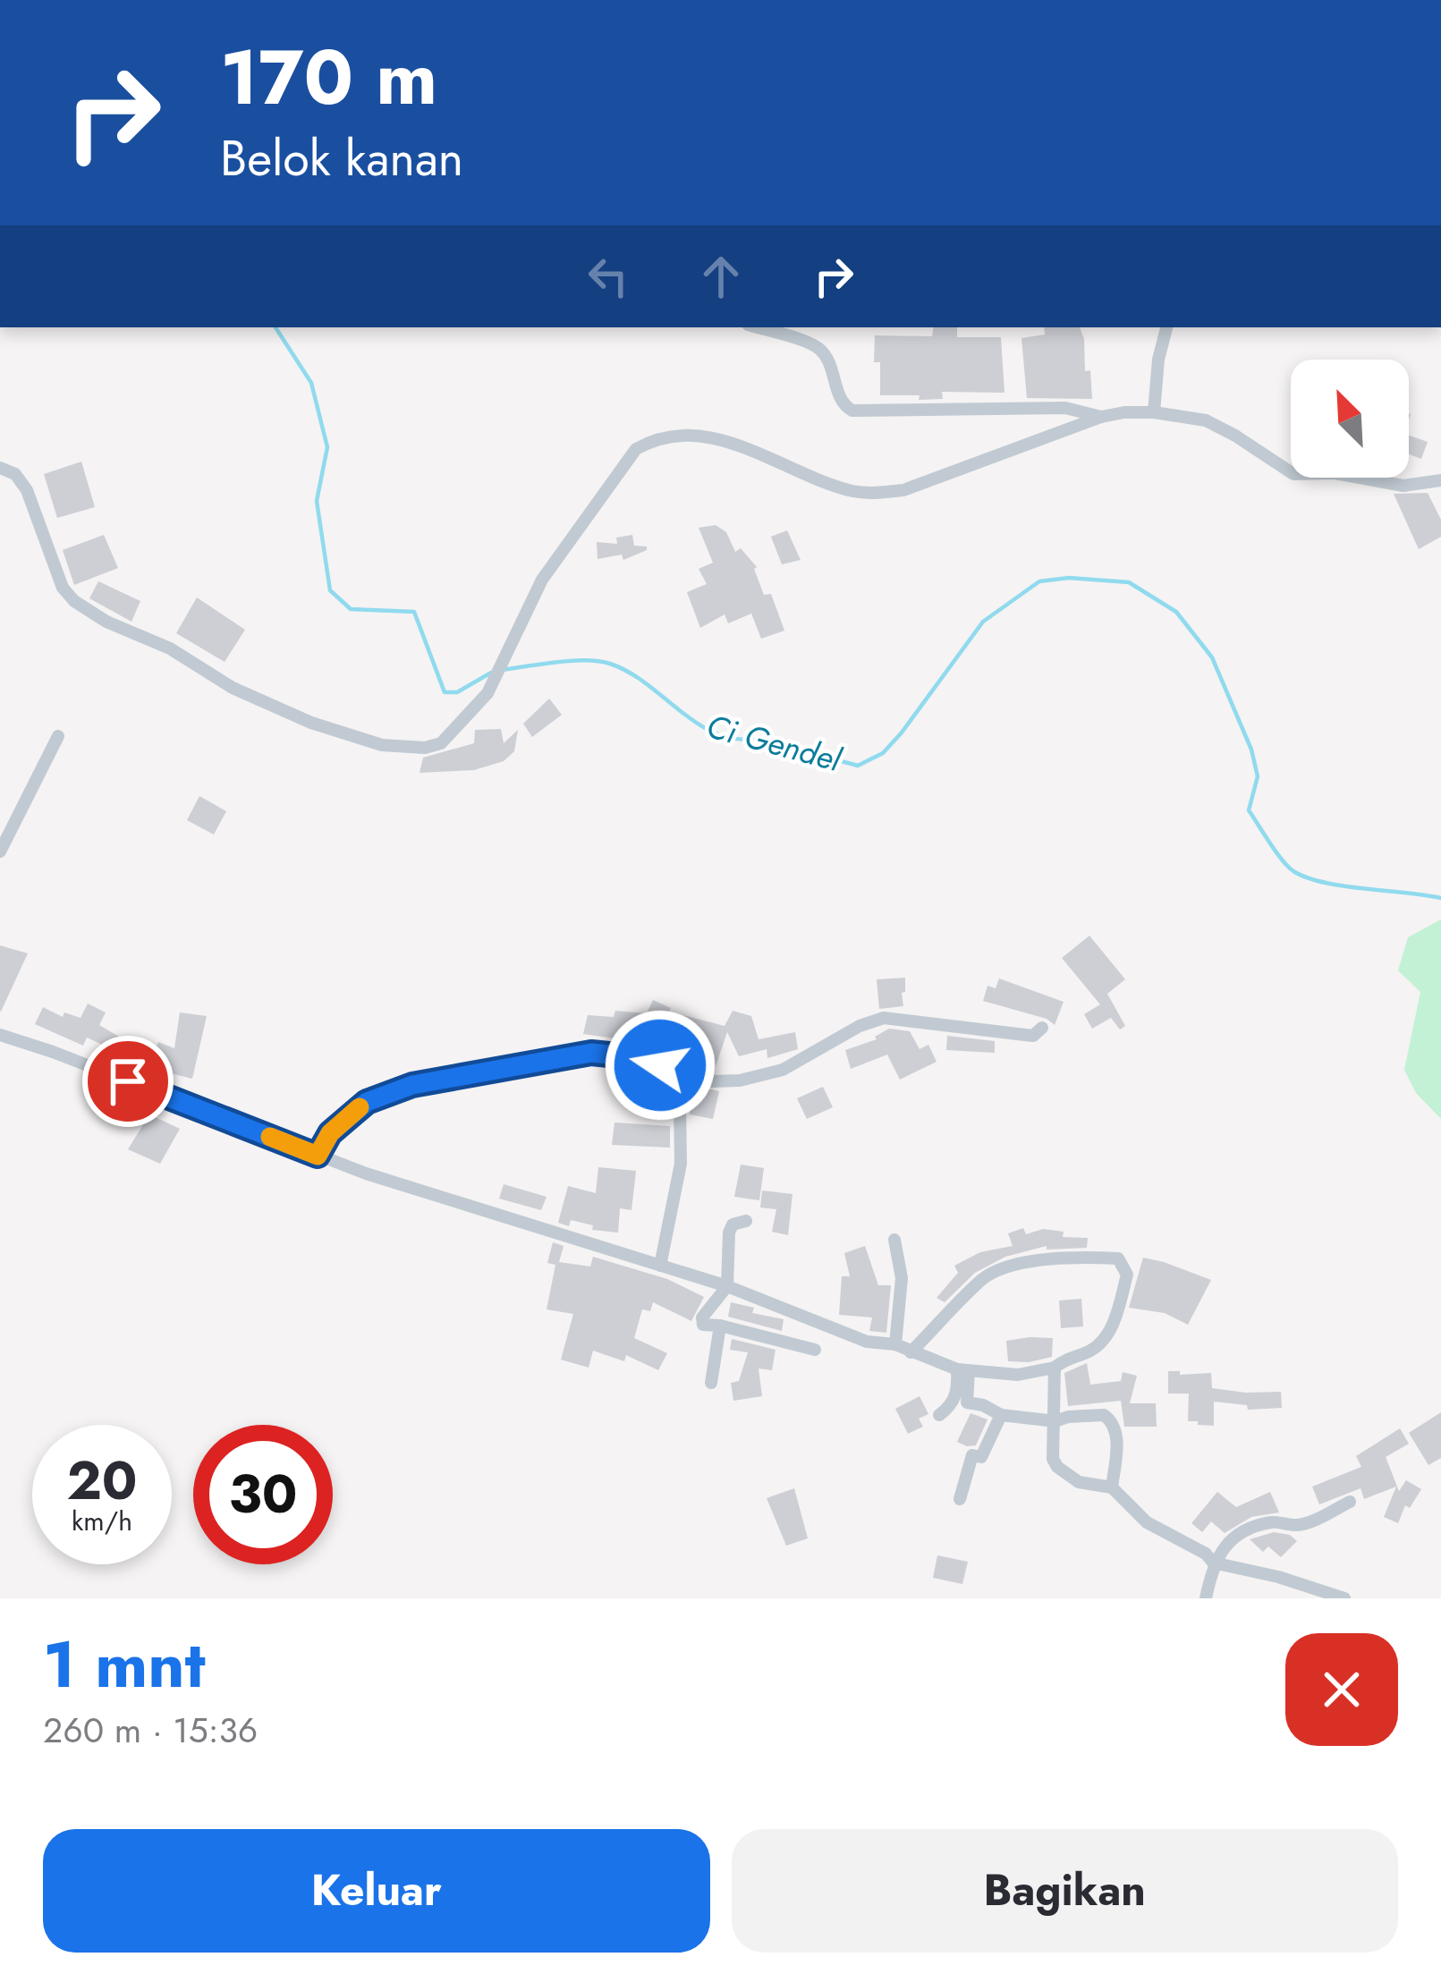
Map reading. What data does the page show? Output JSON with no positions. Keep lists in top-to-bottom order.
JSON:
{
  "water": ["Ci Gendel"],
  "north": "top left",
  "page": {
    "turn": ["170 m", "Belok kanan"],
    "speed": "20 km/h",
    "limit": "30",
    "heading": ["1 mnt", "260 m · 15:36"],
    "buttons": ["Keluar", "Bagikan"]
  }
}
